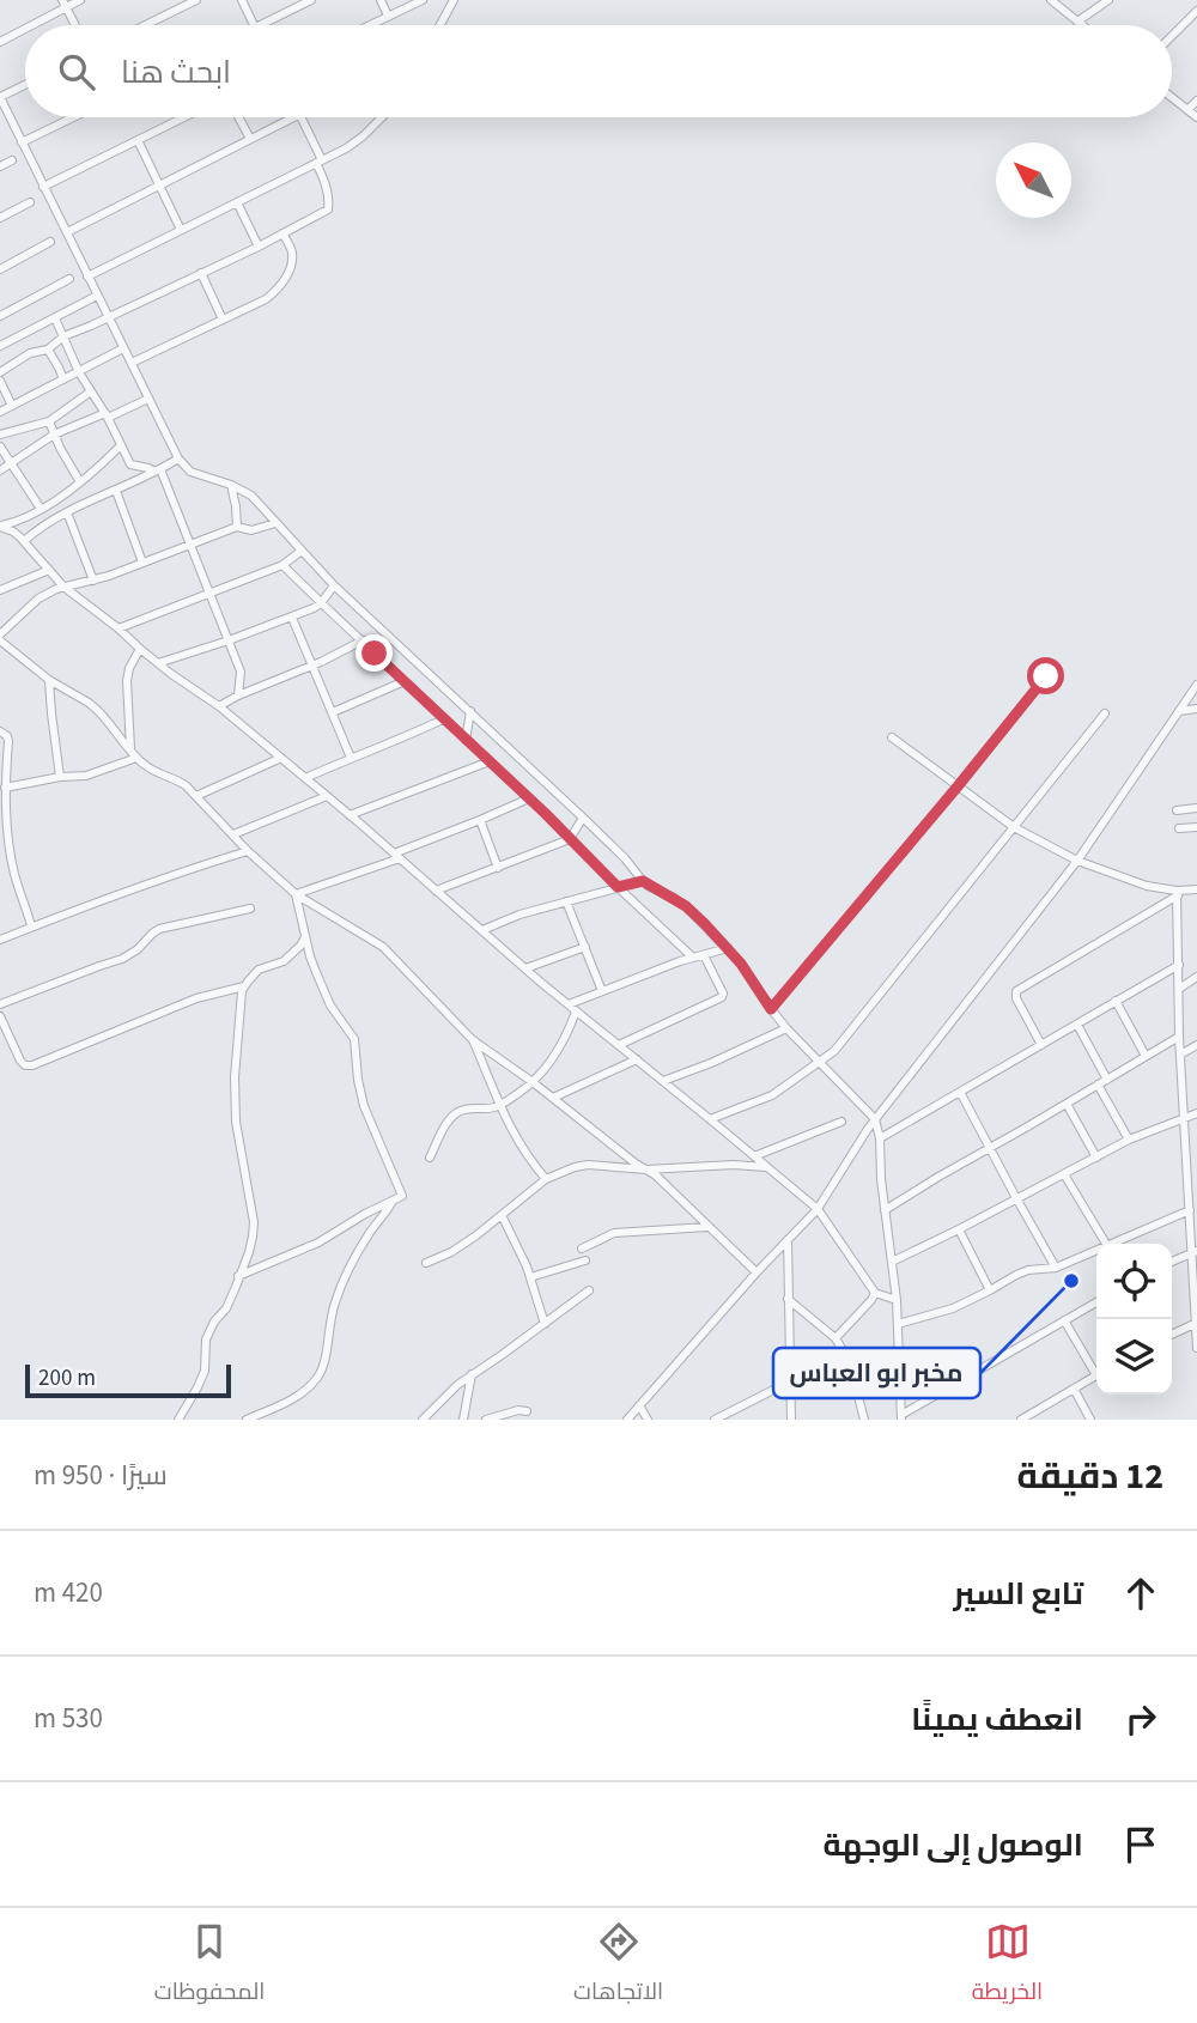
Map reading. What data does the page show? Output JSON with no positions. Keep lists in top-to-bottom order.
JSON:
{
  "places": ["مخبر ابو العباس"],
  "scale_bar": "200 m",
  "north": "top left",
  "page": {
    "search": "ابحث هنا",
    "scale": "200 m",
    "heading": ["12 دقيقة", "سيرًا · 950 m"],
    "list": [
      ["تابع السير", "420 m"],
      ["انعطف يمينًا", "530 m"],
      "الوصول إلى الوجهة"
    ],
    "nav": ["الخريطة", "الاتجاهات", "المحفوظات"]
  }
}
